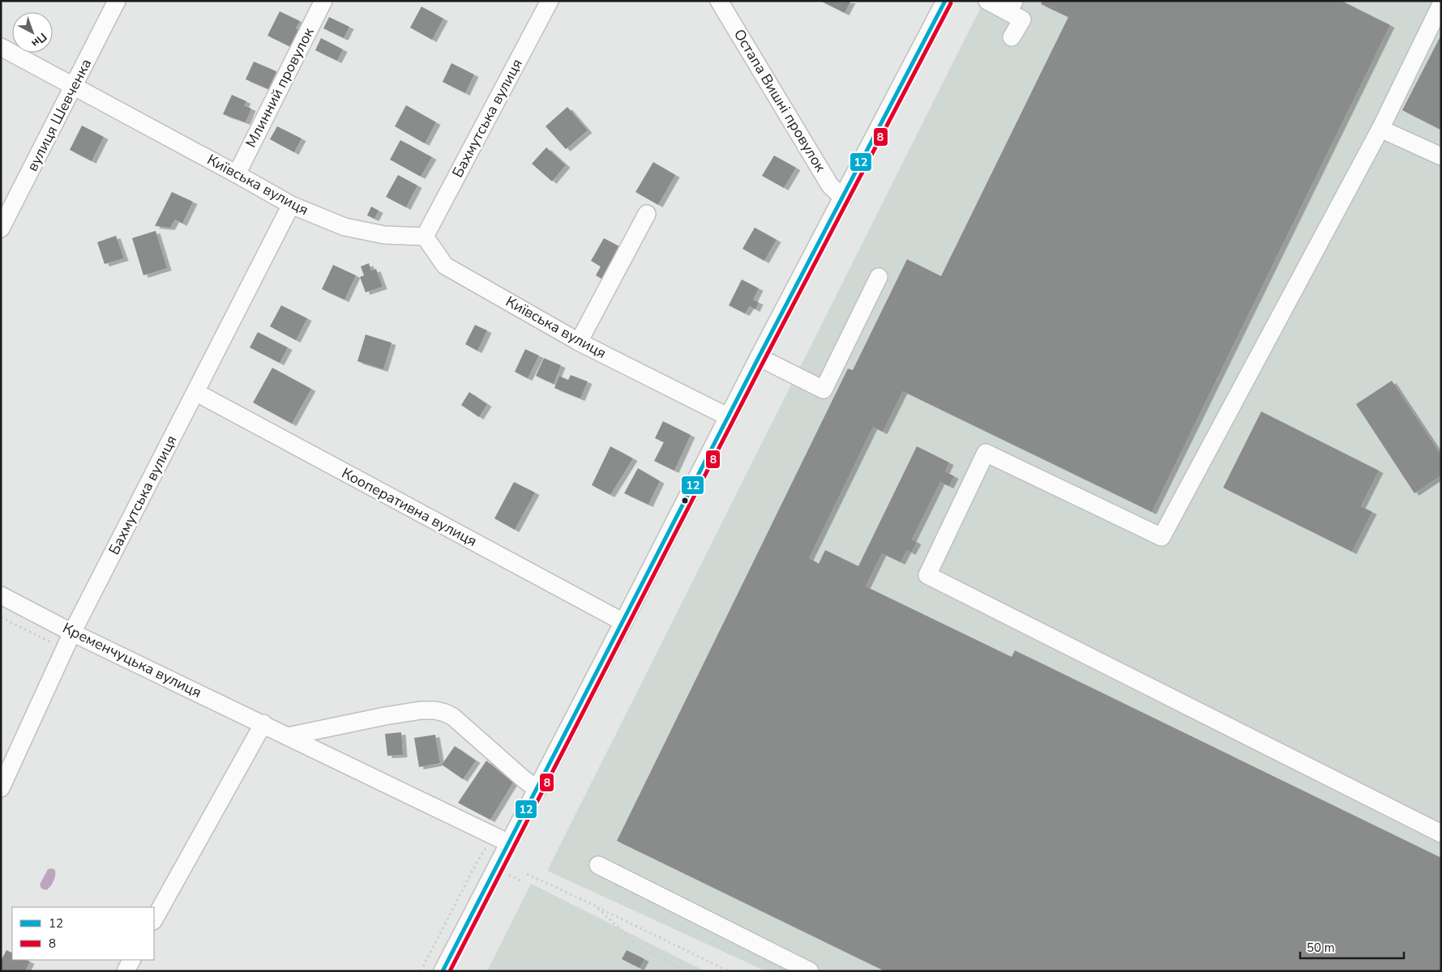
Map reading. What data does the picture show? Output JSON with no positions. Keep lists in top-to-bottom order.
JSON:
{
  "streets": {
    "street": [
      "Млинний провулок",
      "Остапа Вишні провулок",
      "вулиця Шевченка",
      "Бахмутська вулиця",
      "Київська вулиця",
      "Кооперативна вулиця",
      "Кременчуцька вулиця"
    ]
  },
  "crossings": [
    ["Млинний провулок", "Київська вулиця"],
    ["вулиця Шевченка", "Київська вулиця"],
    ["Бахмутська вулиця", "Київська вулиця"],
    ["Бахмутська вулиця", "Кооперативна вулиця"],
    ["Бахмутська вулиця", "Кременчуцька вулиця"]
  ],
  "lines": ["transit line 12", "transit line 8"],
  "legend": ["12", "8"],
  "scale_bar": "50 m",
  "north": "bottom right"
}
